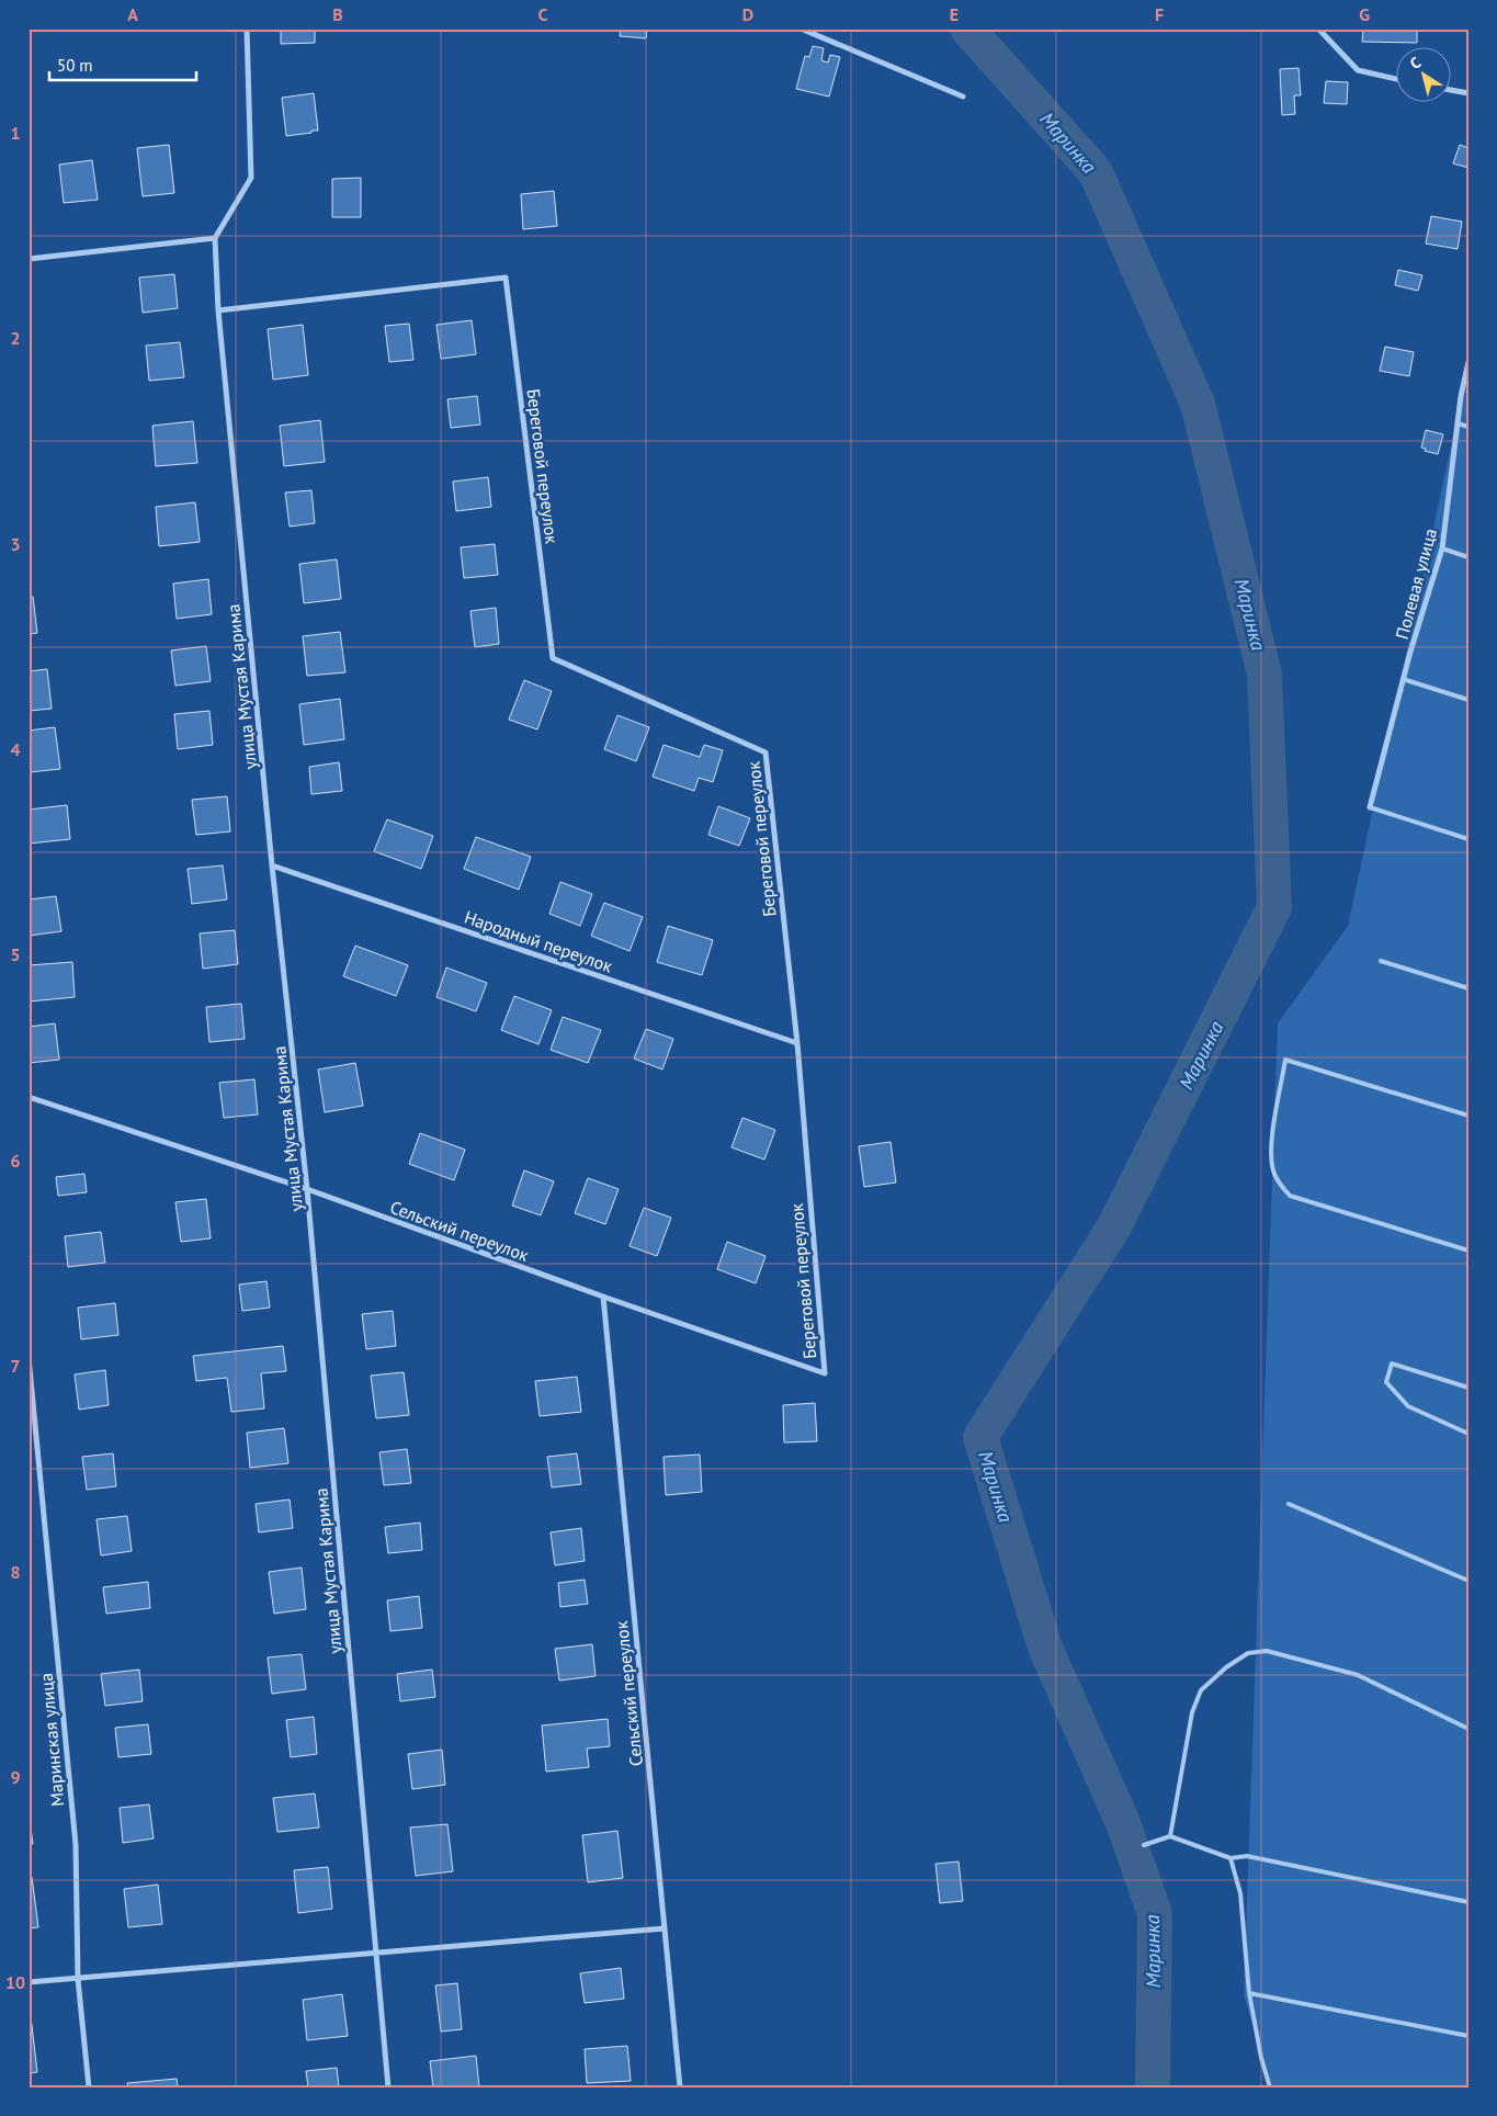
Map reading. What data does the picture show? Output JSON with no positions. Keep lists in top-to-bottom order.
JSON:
{
  "streets": {
    "street": [
      "Береговой переулок",
      "Полевая улица",
      "улица Мустая Карима",
      "Народный переулок",
      "Сельский переулок",
      "Маринская улица"
    ]
  },
  "crossings": [
    ["Береговой переулок", "улица Мустая Карима"],
    ["Береговой переулок", "Народный переулок"],
    ["Береговой переулок", "Сельский переулок"],
    ["улица Мустая Карима", "Народный переулок"],
    ["улица Мустая Карима", "Сельский переулок"]
  ],
  "water": ["Маринка"],
  "scale_bar": "50 m",
  "north": "top left",
  "grid": {
    "columns": [
      "A",
      "B",
      "C",
      "D",
      "E",
      "F",
      "G"
    ],
    "rows": [
      "1",
      "2",
      "3",
      "4",
      "5",
      "6",
      "7",
      "8",
      "9",
      "10"
    ]
  }
}
